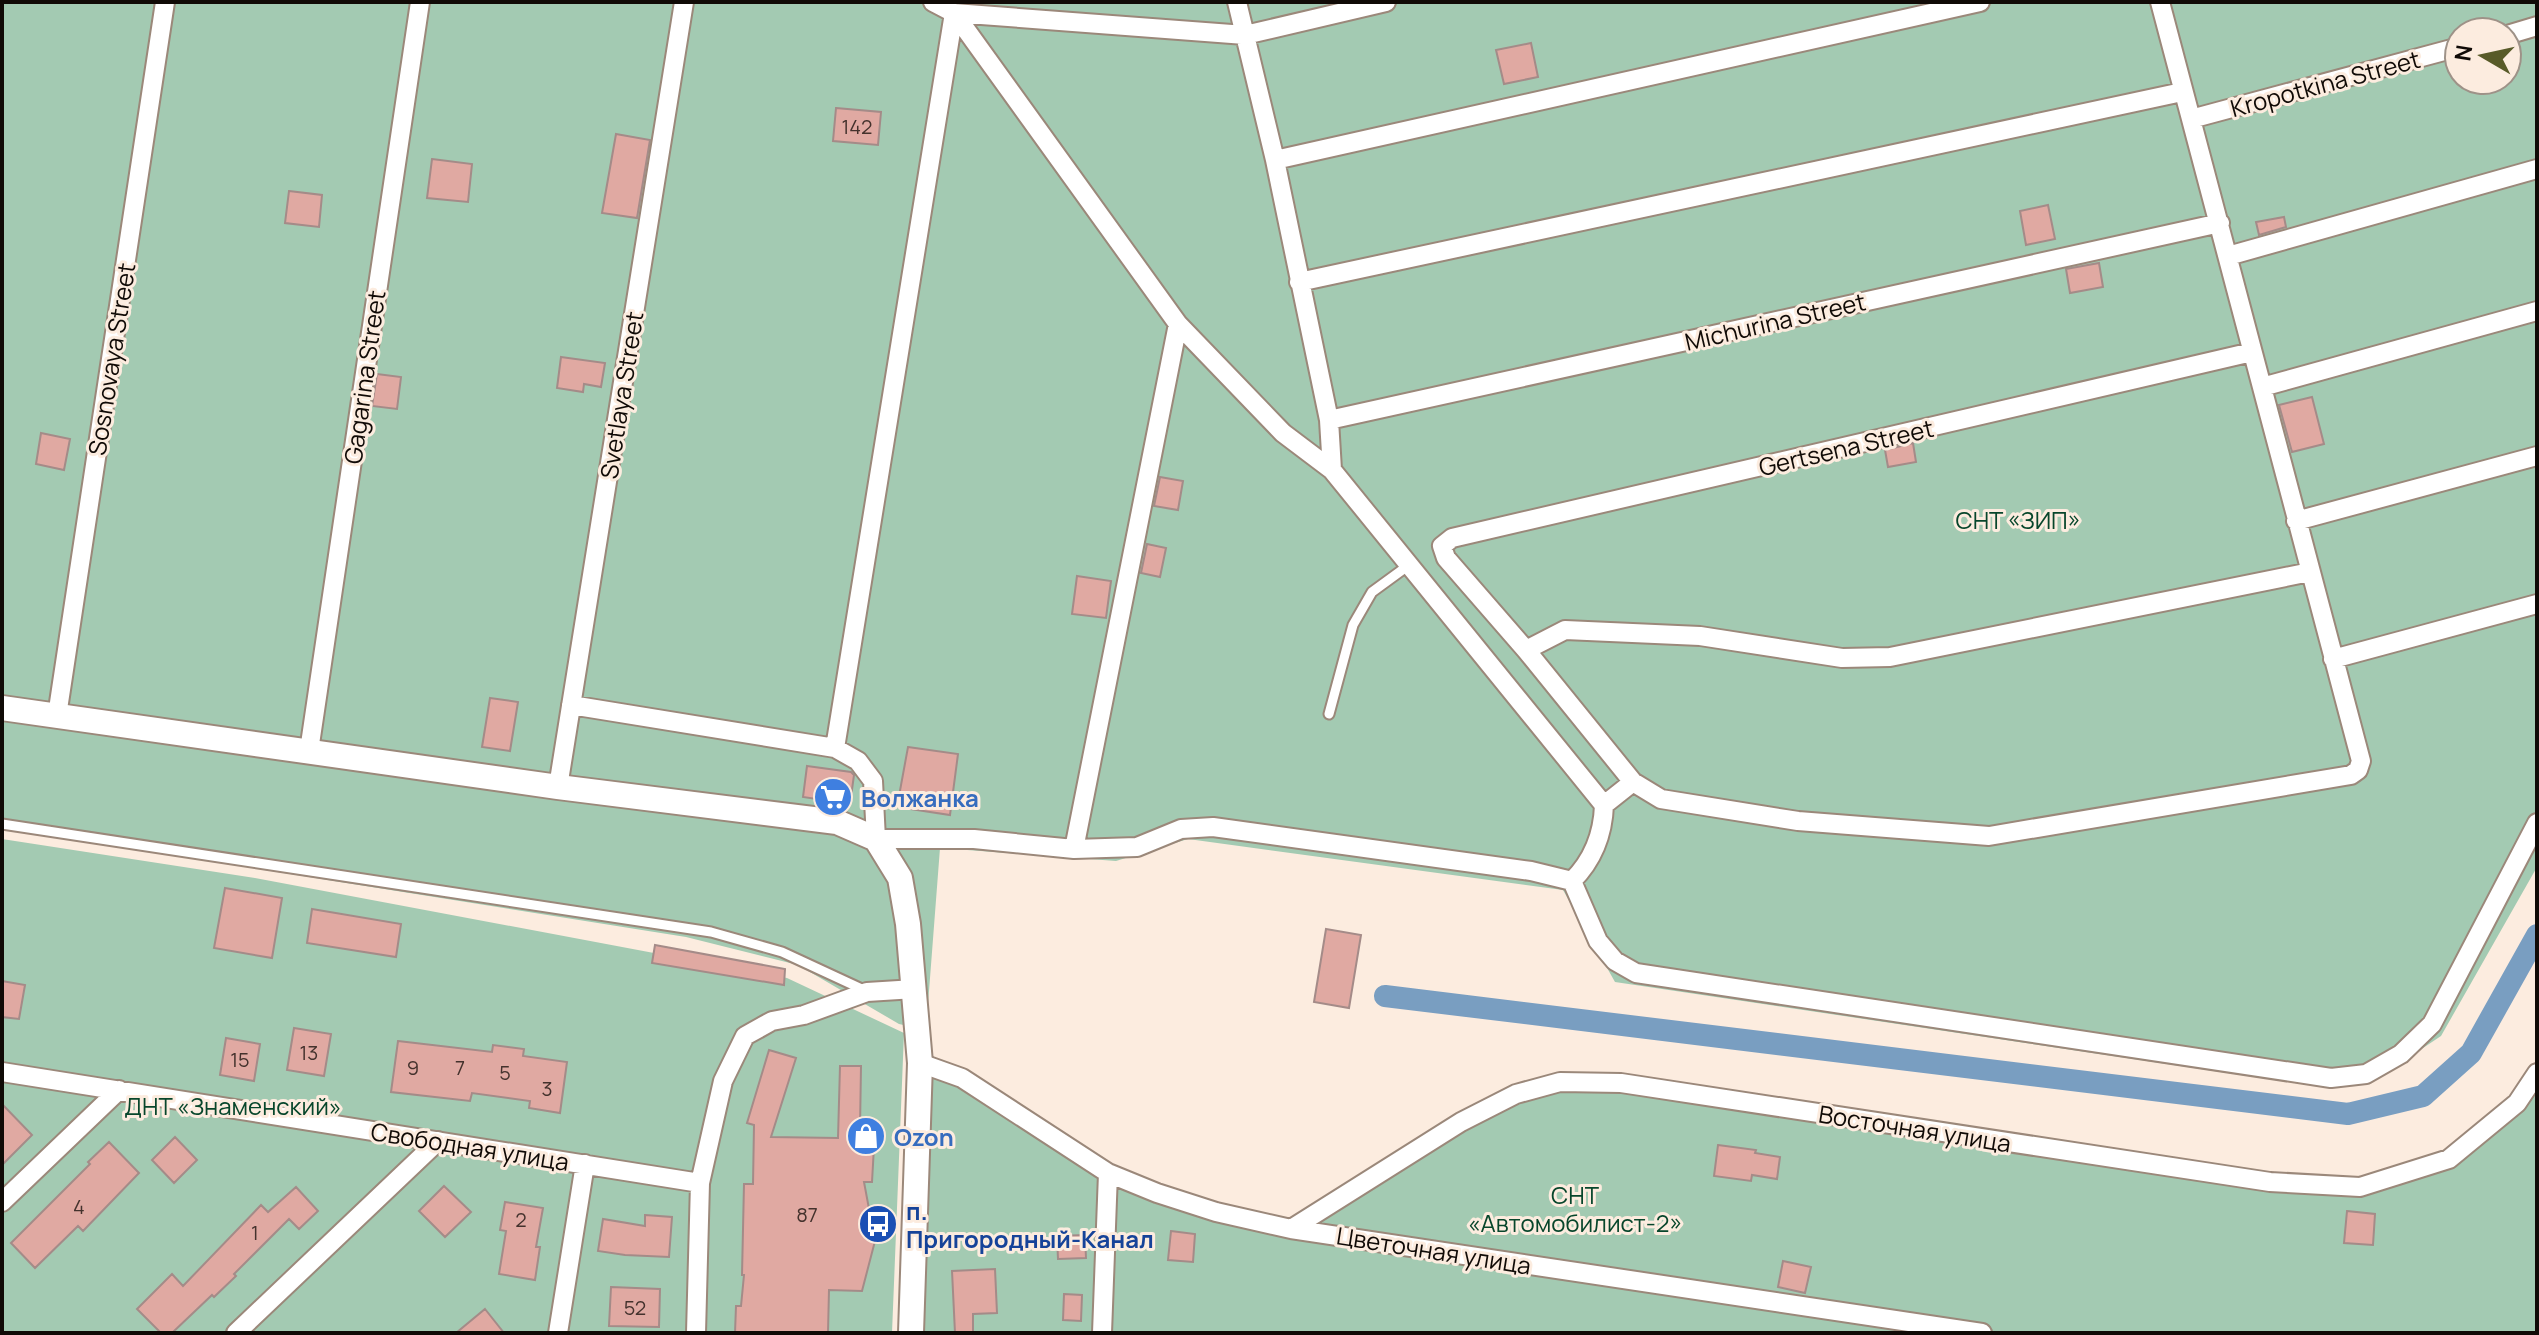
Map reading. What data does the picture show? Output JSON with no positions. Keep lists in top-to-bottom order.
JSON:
{
  "streets": {
    "street": [
      "Kropotkina Street",
      "Michurina Street",
      "Sosnovaya Street",
      "Gagarina Street",
      "Svetlaya Street",
      "Gertsena Street",
      "Восточная улица",
      "Свободная улица",
      "Цветочная улица"
    ]
  },
  "crossings": [
    ["Восточная улица", "Цветочная улица"]
  ],
  "parks": ["СНТ «ЗИП»", "ДНТ «Знаменский»", "СНТ «Автомобилист-2»"],
  "places": {
    "supermarket": ["Волжанка"],
    "shop": ["Ozon"],
    "bus stop": ["п. Пригородный-Канал"]
  },
  "house_numbers": [
    "142",
    "13",
    "15",
    "9",
    "7",
    "5",
    "3",
    "4",
    "87",
    "2",
    "1",
    "52"
  ],
  "north": "left"
}
